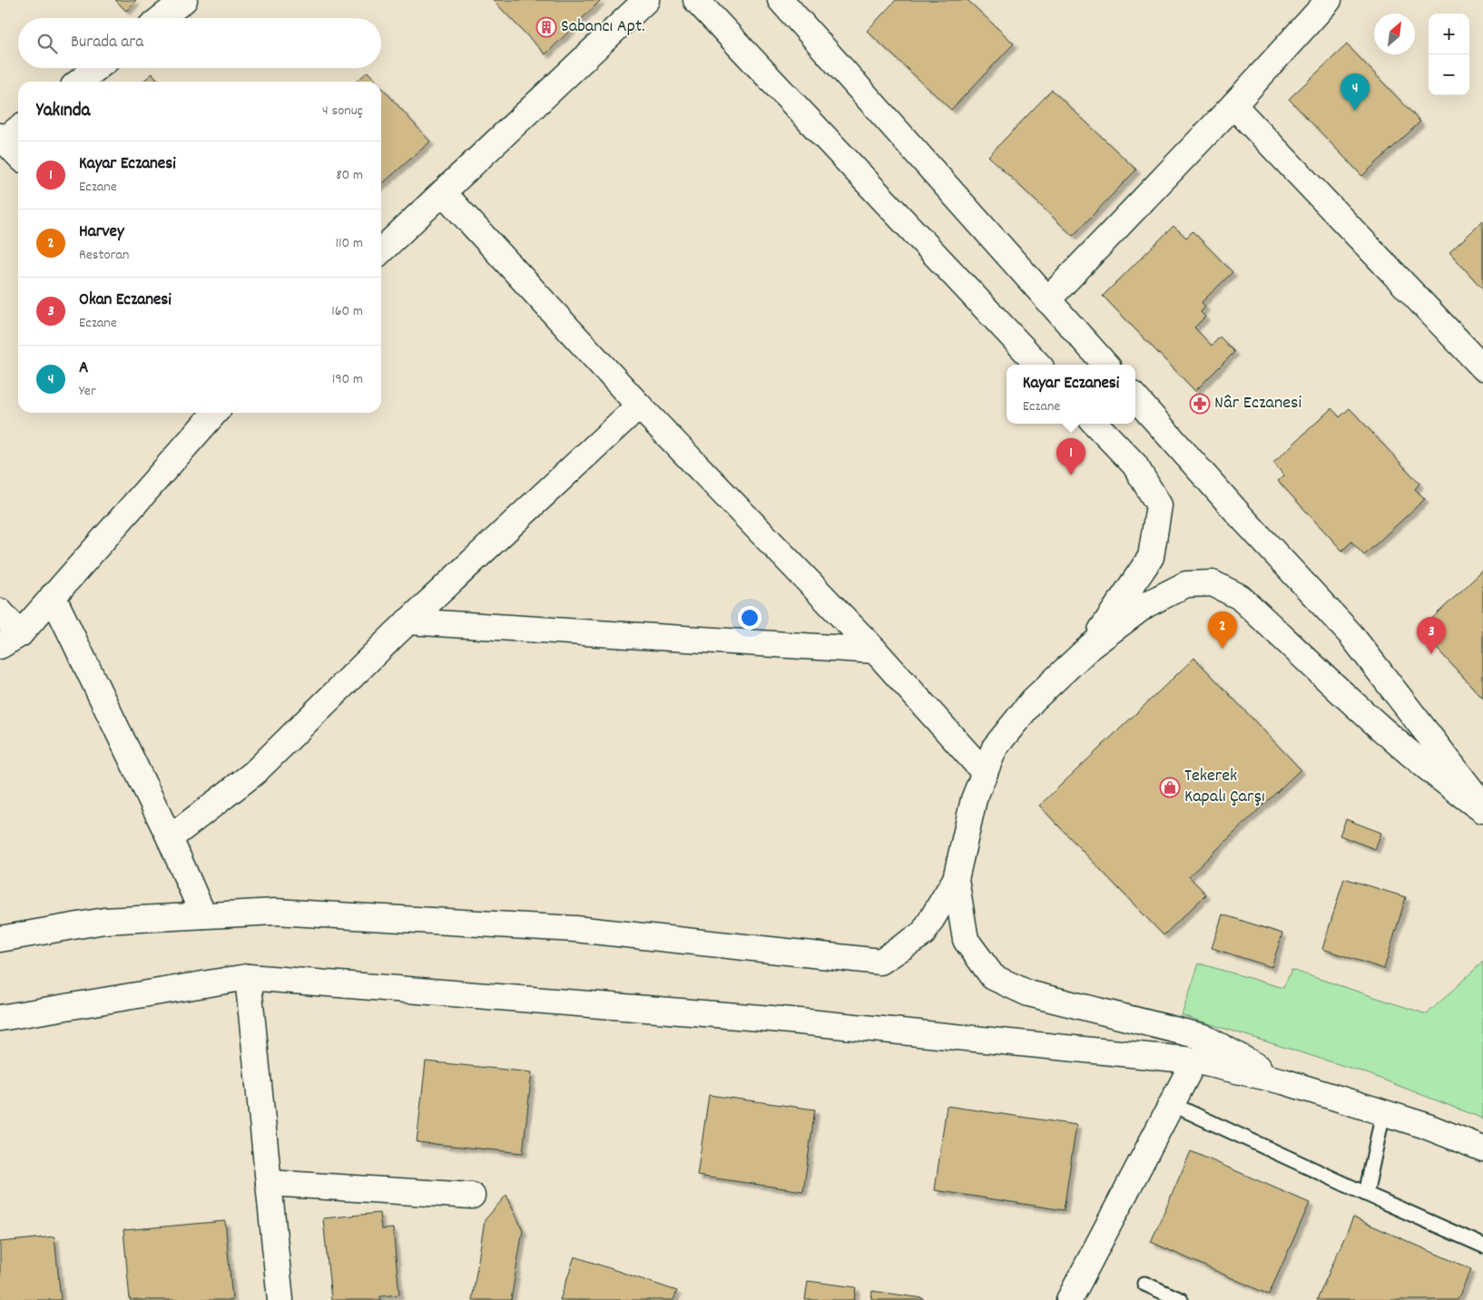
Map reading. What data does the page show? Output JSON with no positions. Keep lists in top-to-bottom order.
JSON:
{
  "places": {
    "building": ["Sabancı Apt."],
    "pharmacy": ["Nâr Eczanesi"],
    "shop": ["Tekerek Kapalı Çarşı"]
  },
  "north": "top right",
  "page": {
    "map_buttons": ["+", "−"],
    "search": "Burada ara",
    "pins": [
      "4",
      "1",
      "2",
      "3"
    ],
    "heading": ["Yakında", "4 sonuç"],
    "list": [
      {
        "mark": "1",
        "name": "Kayar Eczanesi",
        "note": "Eczane",
        "value": "80 m"
      },
      {
        "mark": "2",
        "name": "Harvey",
        "note": "Restoran",
        "value": "110 m"
      },
      {
        "mark": "3",
        "name": "Okan Eczanesi",
        "note": "Eczane",
        "value": "160 m"
      },
      {
        "mark": "4",
        "name": "A",
        "note": "Yer",
        "value": "190 m"
      }
    ],
    "popup": ["Kayar Eczanesi", "Eczane"]
  }
}
